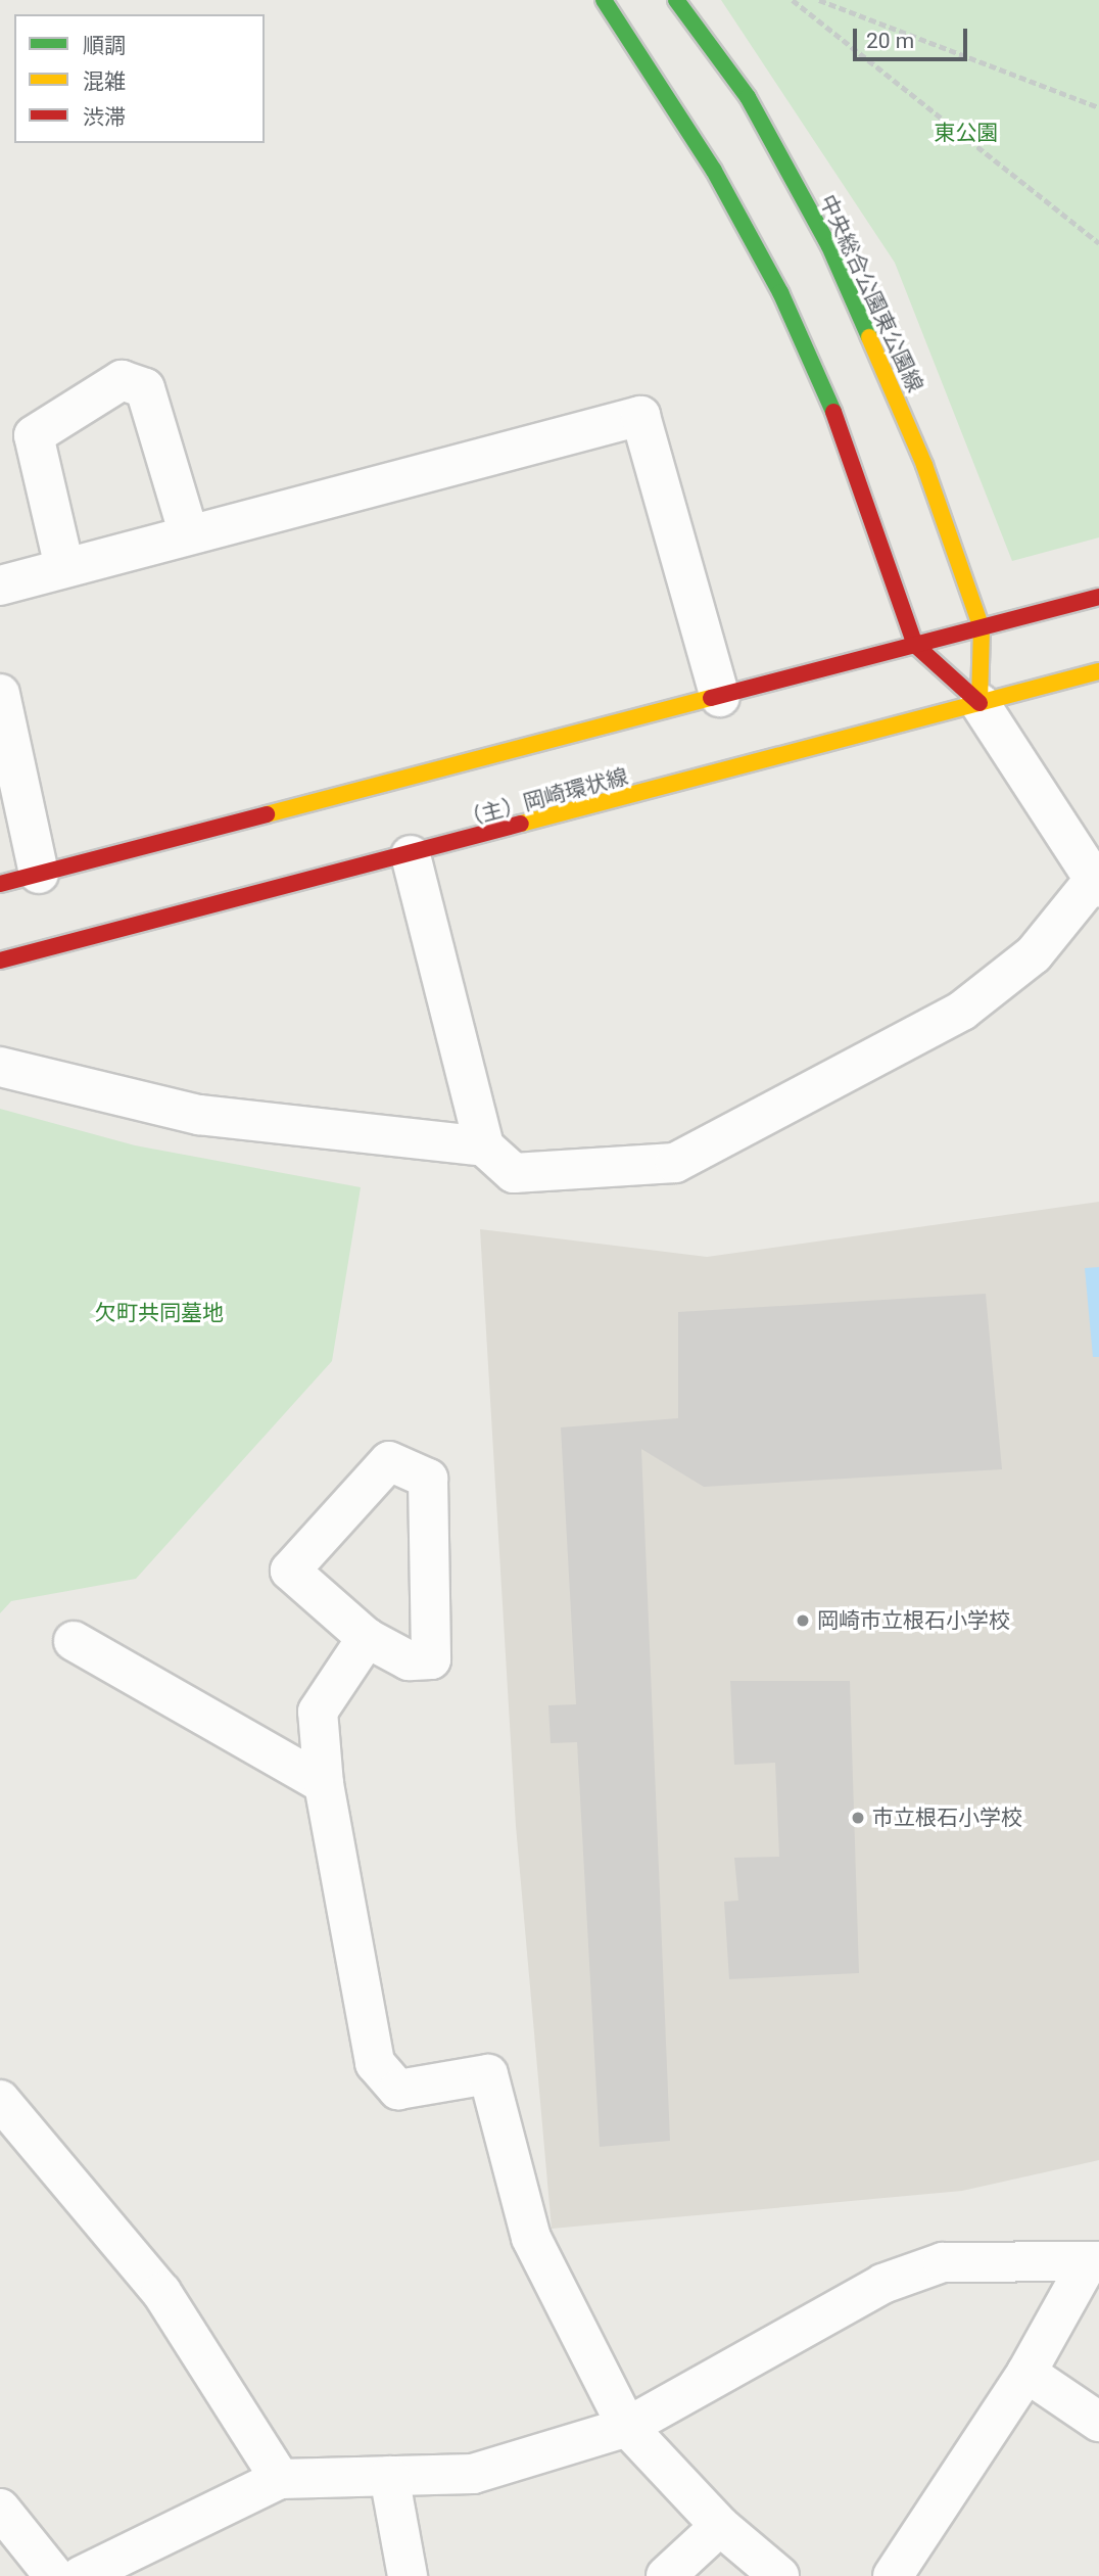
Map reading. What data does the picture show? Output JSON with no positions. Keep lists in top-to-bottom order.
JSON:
{
  "streets": {
    "main road": ["中央総合公園東公園線", "（主）岡崎環状線"]
  },
  "parks": ["東公園", "欠町共同墓地"],
  "places": ["岡崎市立根石小学校", "市立根石小学校"],
  "legend": ["順調", "混雑", "渋滞"],
  "scale_bar": "20 m"
}
